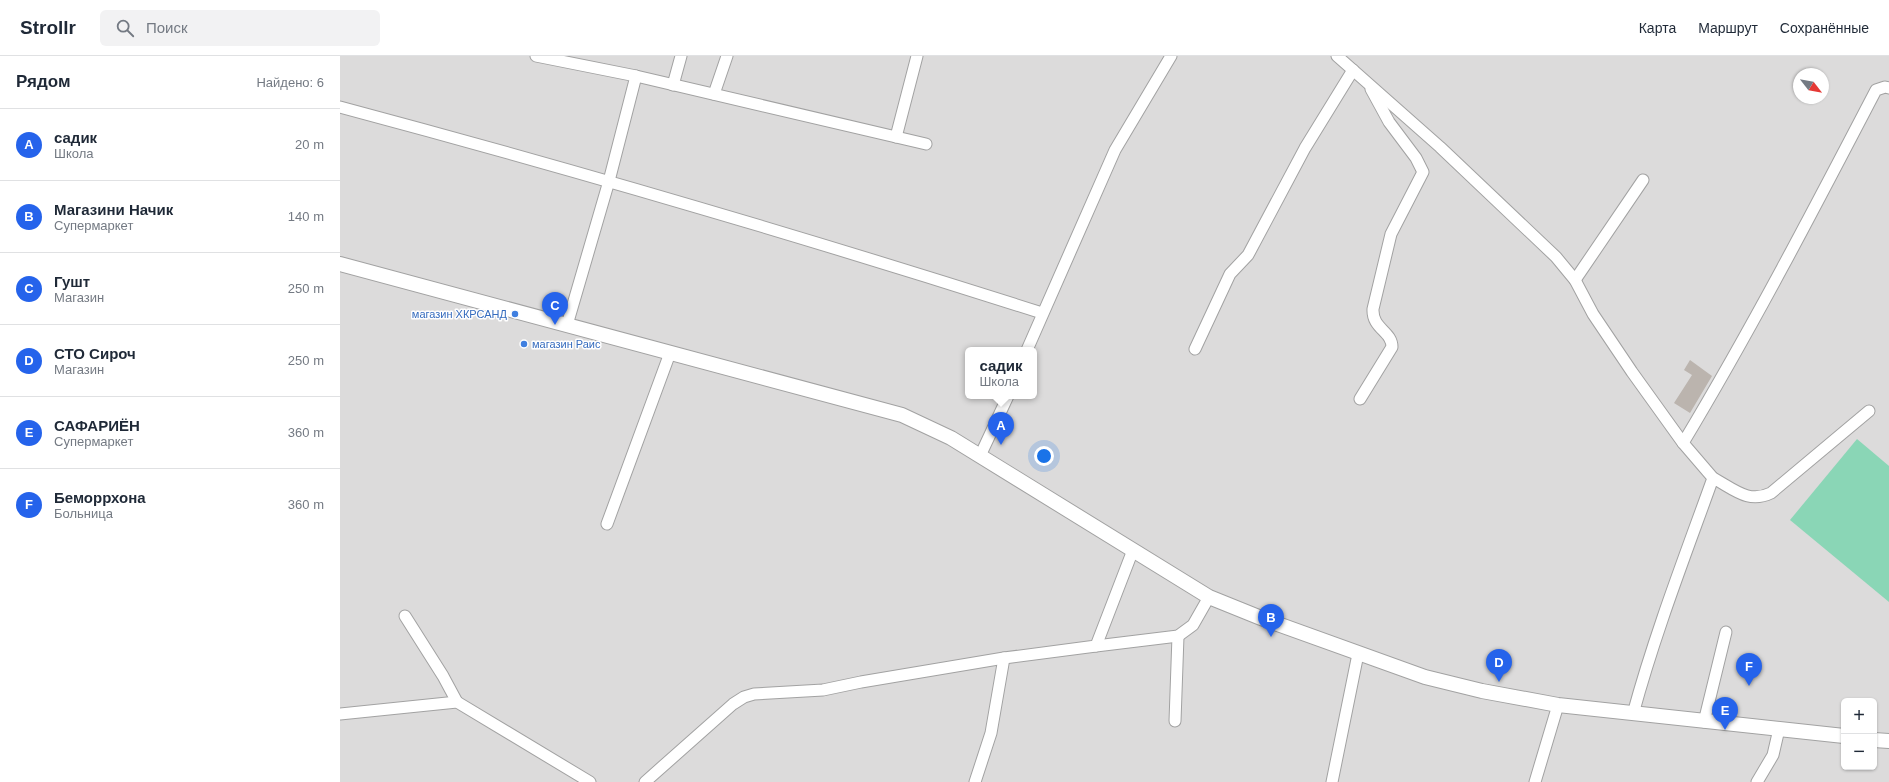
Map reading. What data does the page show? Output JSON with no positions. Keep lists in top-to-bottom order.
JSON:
{
  "places": ["магазин ХКРСАНД", "магазин Раис"],
  "north": "bottom right",
  "page": {
    "header": "Strollr",
    "search": "Поиск",
    "nav": ["Карта", "Маршрут", "Сохранённые"],
    "heading": ["Рядом", "Найдено: 6"],
    "list": [
      {
        "mark": "A",
        "name": "садик",
        "note": "Школа",
        "value": "20 m"
      },
      {
        "mark": "B",
        "name": "Магазини Начик",
        "note": "Супермаркет",
        "value": "140 m"
      },
      {
        "mark": "C",
        "name": "Гушт",
        "note": "Магазин",
        "value": "250 m"
      },
      {
        "mark": "D",
        "name": "СТО Сироч",
        "note": "Магазин",
        "value": "250 m"
      },
      {
        "mark": "E",
        "name": "САФАРИЁН",
        "note": "Супермаркет",
        "value": "360 m"
      },
      {
        "mark": "F",
        "name": "Беморрхона",
        "note": "Больница",
        "value": "360 m"
      }
    ],
    "pins": [
      "C",
      "A",
      "B",
      "D",
      "F",
      "E"
    ],
    "popup": ["садик", "Школа"],
    "map_buttons": ["+", "−"]
  }
}
